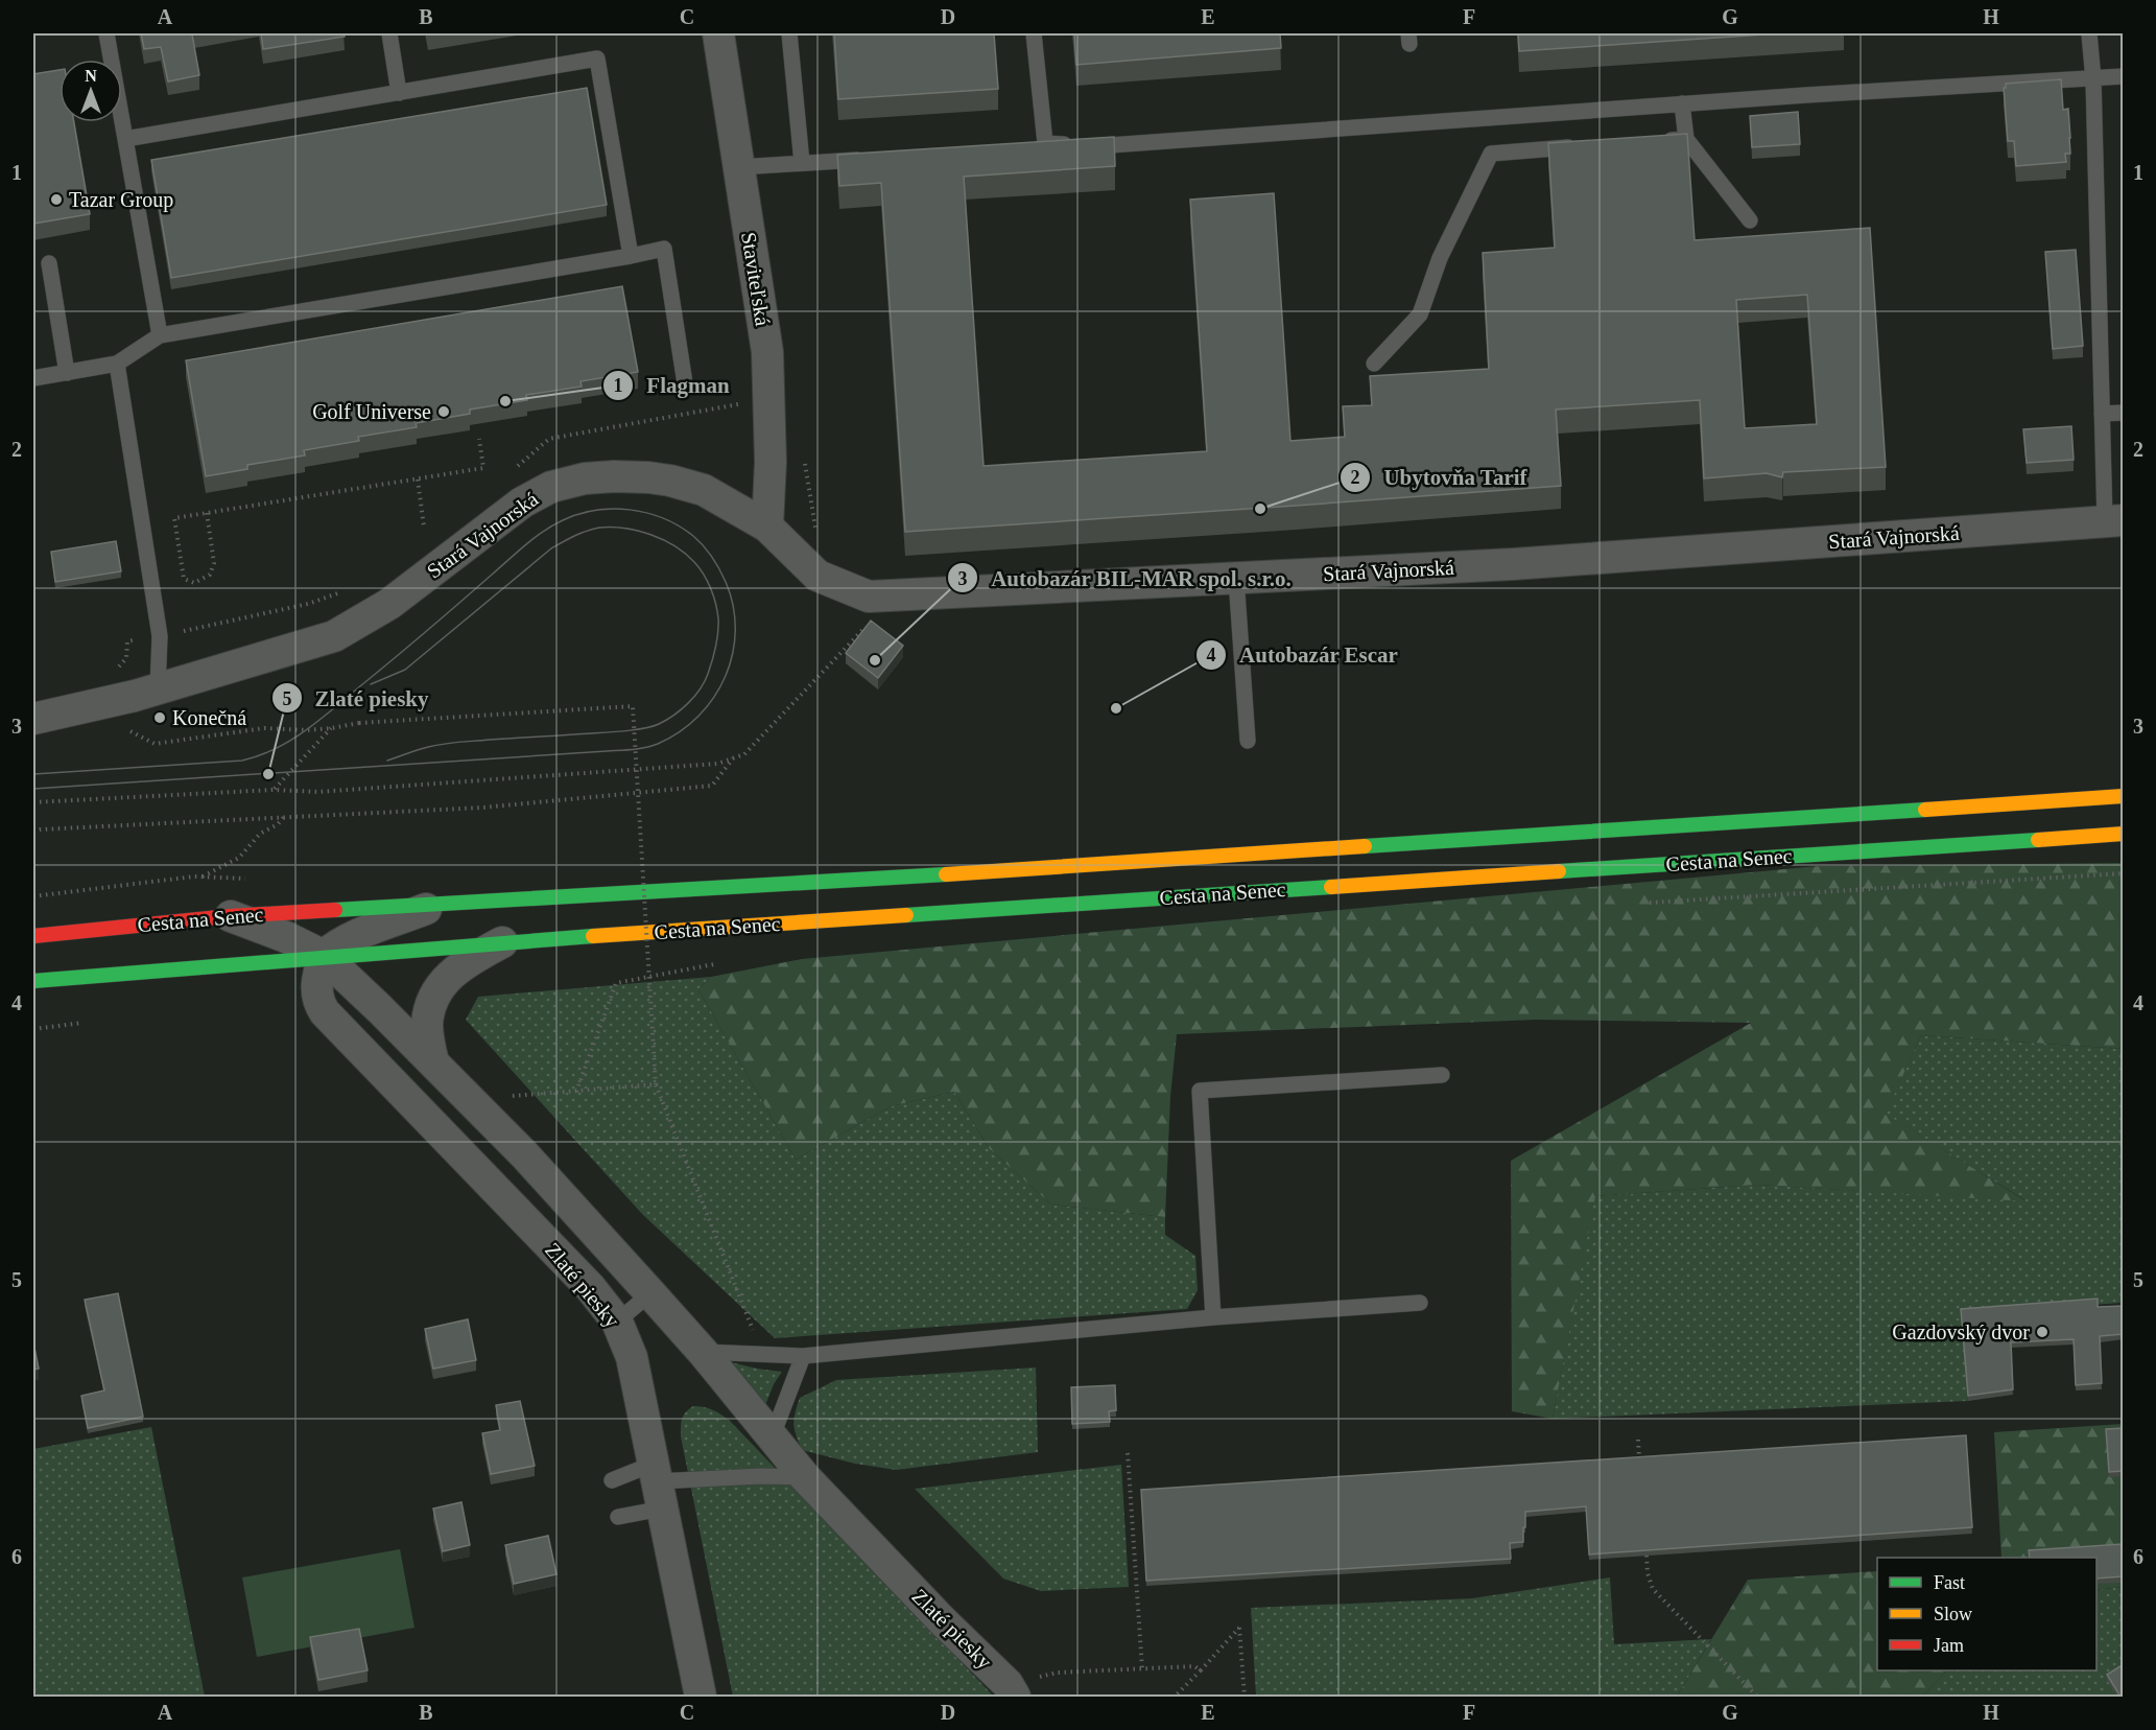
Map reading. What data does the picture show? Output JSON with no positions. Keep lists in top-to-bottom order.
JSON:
{
  "streets": {
    "main road": ["Cesta na Senec"],
    "street": ["Staviteľská", "Stará Vajnorská", "Zlaté piesky"]
  },
  "crossings": [
    ["Staviteľská", "Stará Vajnorská"],
    ["Cesta na Senec", "Zlaté piesky"]
  ],
  "places": [
    "Tazar Group",
    "Flagman",
    "Golf Universe",
    "Ubytovňa Tarif",
    "Autobazár BIL-MAR spol. s.r.o.",
    "Autobazár Escar",
    "Konečná",
    "Zlaté piesky",
    "Gazdovský dvor"
  ],
  "legend": ["Fast", "Slow", "Jam"],
  "north": "top",
  "grid": {
    "columns": [
      "A",
      "B",
      "C",
      "D",
      "E",
      "F",
      "G",
      "H"
    ],
    "rows": [
      "1",
      "2",
      "3",
      "4",
      "5",
      "6"
    ]
  }
}
